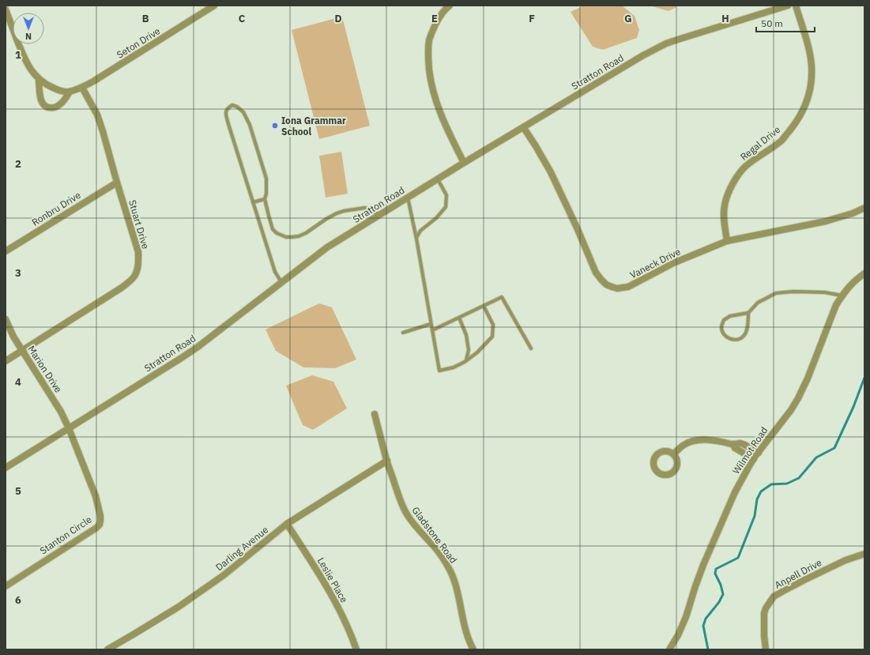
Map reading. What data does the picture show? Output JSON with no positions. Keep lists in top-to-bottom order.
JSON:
{
  "streets": {
    "street": [
      "Seton Drive",
      "Stratton Road",
      "Regal Drive",
      "Ronbru Drive",
      "Stuart Drive",
      "Vaneck Drive",
      "Marion Drive",
      "Wilmot Road",
      "Stanton Circle",
      "Gladstone Road",
      "Darling Avenue",
      "Anpell Drive",
      "Leslie Place"
    ]
  },
  "crossings": [
    ["Seton Drive", "Stuart Drive"],
    ["Stratton Road", "Vaneck Drive"],
    ["Stratton Road", "Marion Drive"],
    ["Stratton Road", "Stanton Circle"],
    ["Regal Drive", "Vaneck Drive"],
    ["Ronbru Drive", "Stuart Drive"],
    ["Stuart Drive", "Marion Drive"],
    ["Marion Drive", "Stanton Circle"],
    ["Gladstone Road", "Darling Avenue"],
    ["Darling Avenue", "Leslie Place"]
  ],
  "places": ["Iona Grammar School"],
  "scale_bar": "50 m",
  "north": "bottom",
  "grid": {
    "columns": [
      "B",
      "C",
      "D",
      "E",
      "F",
      "G",
      "H"
    ],
    "rows": [
      "1",
      "2",
      "3",
      "4",
      "5",
      "6"
    ]
  }
}
